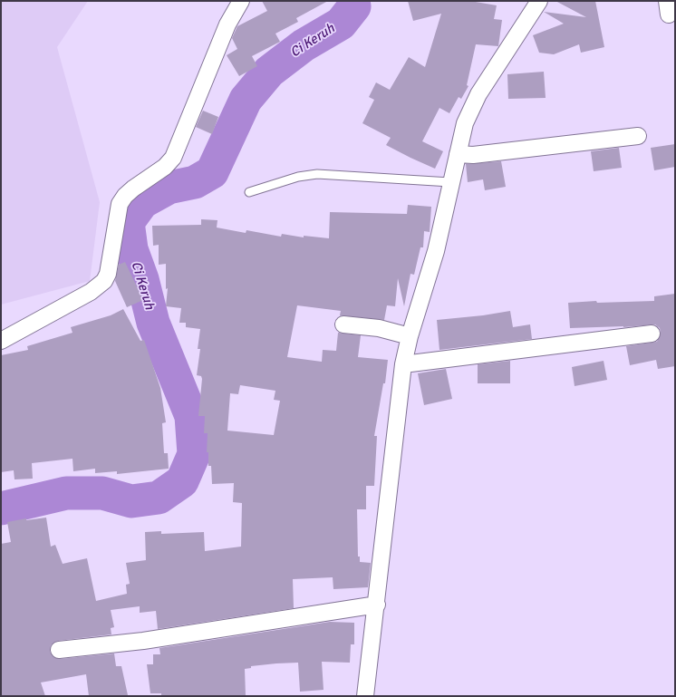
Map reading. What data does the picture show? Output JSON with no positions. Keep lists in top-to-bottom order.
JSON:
{
  "water": ["Ci Keruh"]
}
